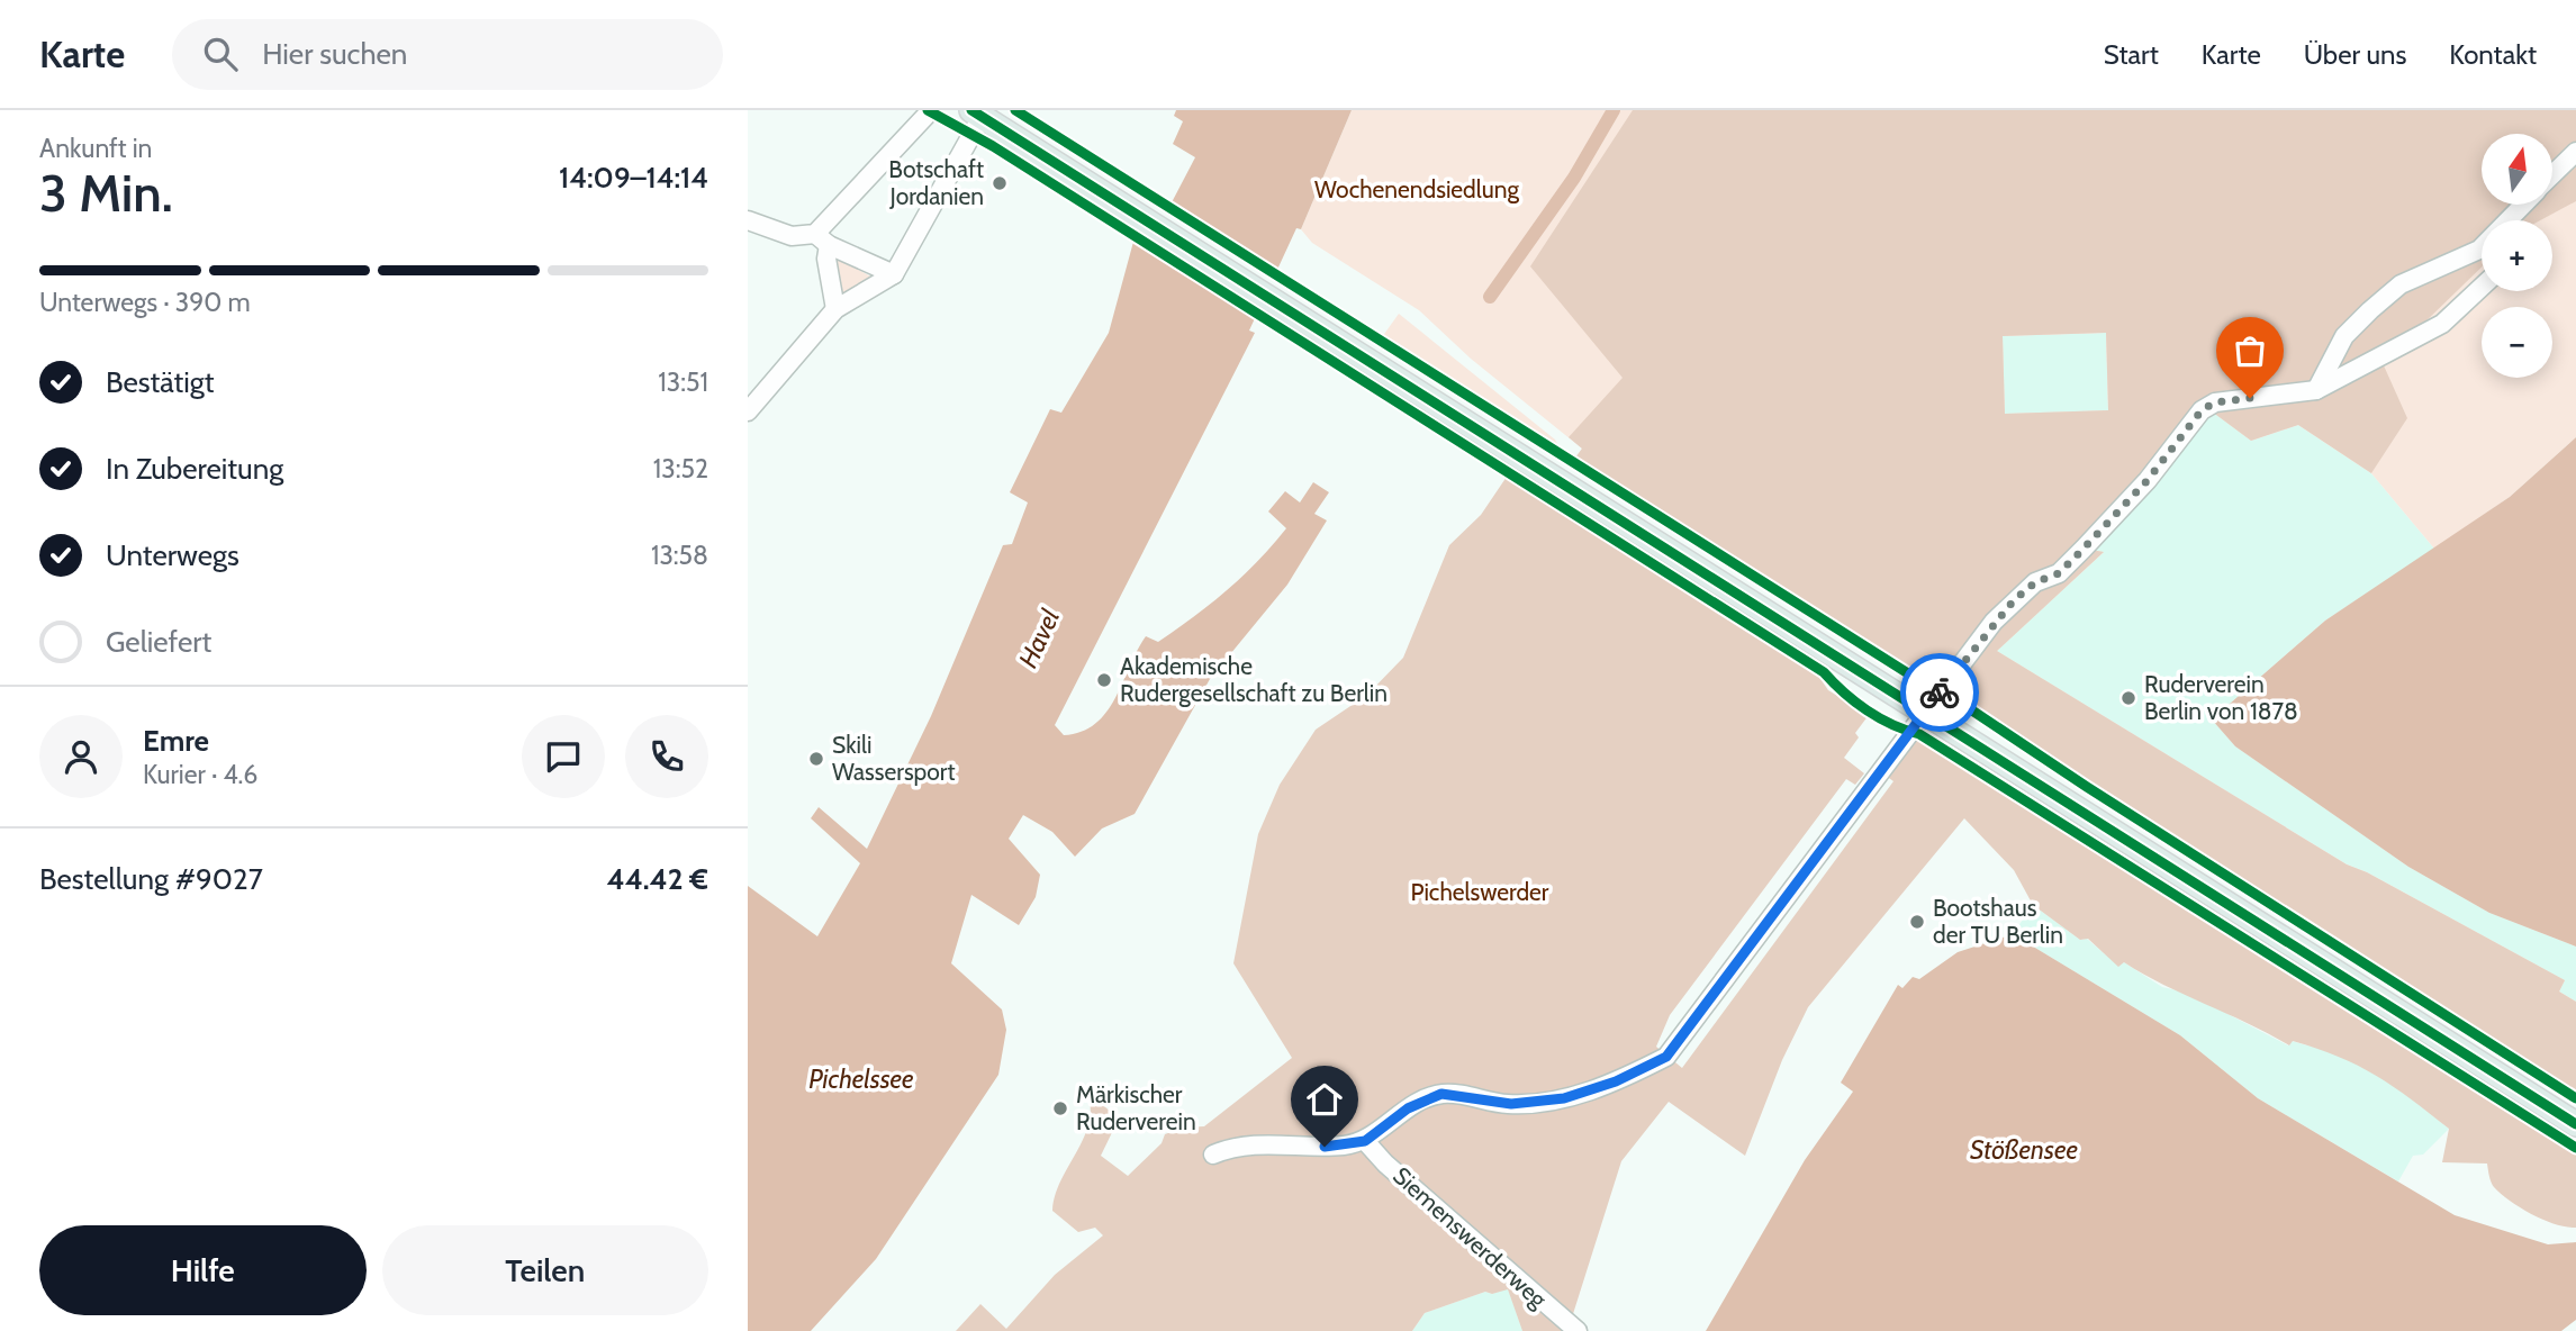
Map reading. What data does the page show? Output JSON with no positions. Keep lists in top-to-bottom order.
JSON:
{
  "streets": {
    "street": ["Siemenswerderweg"]
  },
  "water": ["Havel", "Pichelssee", "Stößensee"],
  "parks": ["Wochenendsiedlung", "Pichelswerder"],
  "places": [
    "Botschaft Jordanien",
    "Akademische Rudergesellschaft zu Berlin",
    "Ruderverein Berlin von 1878",
    "Skili Wassersport",
    "Bootshaus der TU Berlin",
    "Märkischer Ruderverein"
  ],
  "north": "top",
  "page": {
    "header": "Karte",
    "search": "Hier suchen",
    "nav": [
      "Start",
      "Karte",
      "Über uns",
      "Kontakt"
    ],
    "heading": ["3 Min.", "Ankunft in", "14:09–14:14"],
    "panel": [
      "Emre",
      "Kurier · 4.6",
      "Bestellung #9027",
      "44.42 €"
    ],
    "map_buttons": ["+", "−"],
    "bar": "Unterwegs · 390 m",
    "list": [
      ["Bestätigt", "13:51"],
      ["In Zubereitung", "13:52"],
      ["Unterwegs", "13:58"],
      "Geliefert"
    ],
    "buttons": ["Hilfe", "Teilen"]
  }
}
